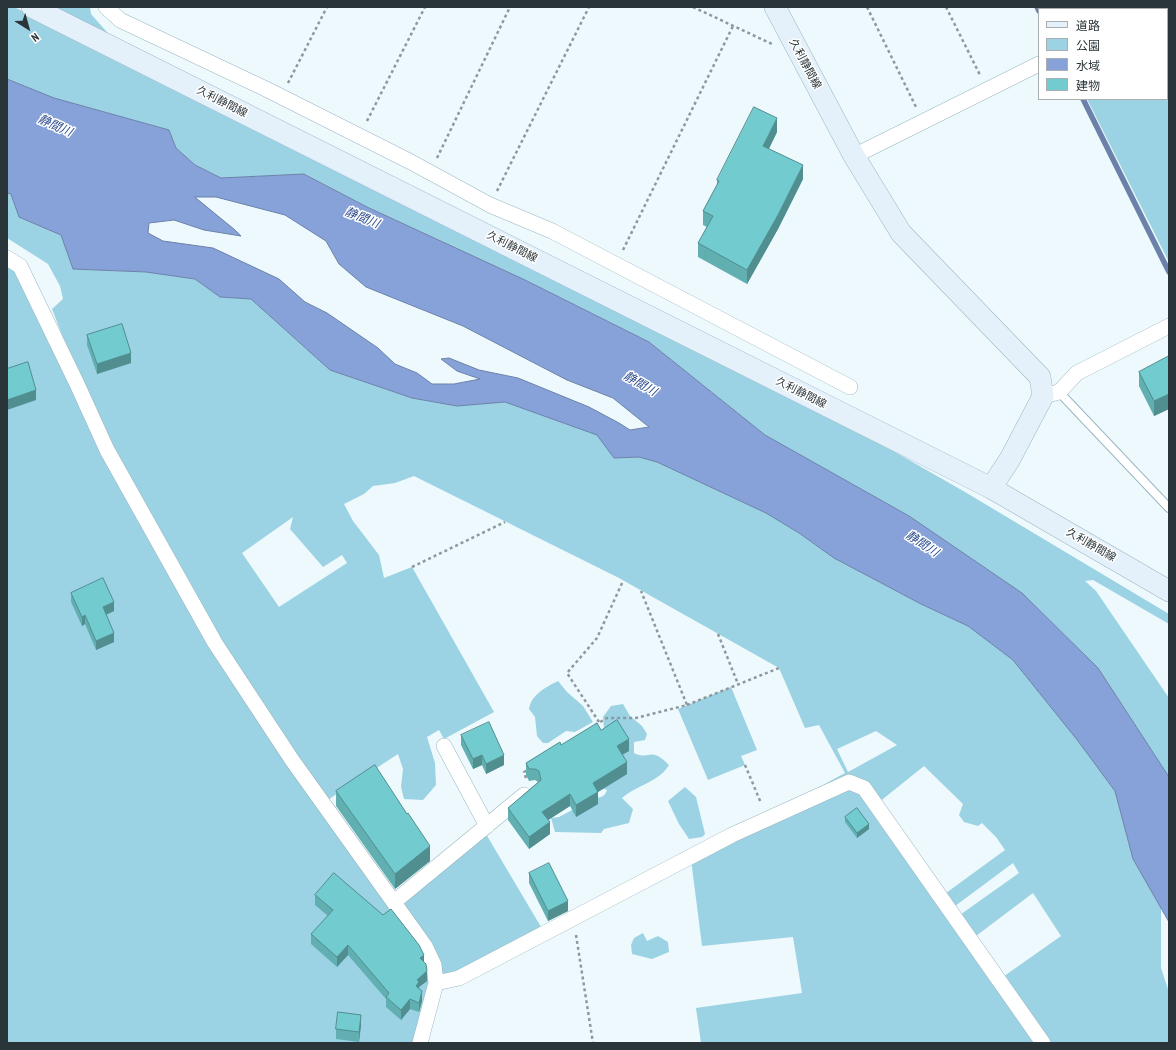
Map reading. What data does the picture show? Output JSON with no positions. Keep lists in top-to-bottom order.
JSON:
{
  "streets": {
    "main road": ["久利静間線"]
  },
  "water": ["静間川"],
  "legend": [
    "道路",
    "公園",
    "水域",
    "建物"
  ],
  "north": "bottom right"
}
